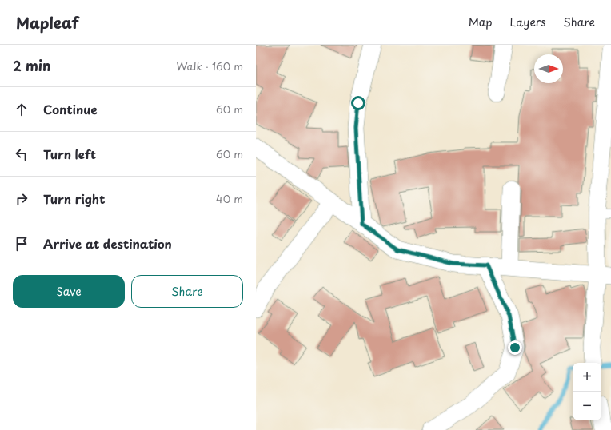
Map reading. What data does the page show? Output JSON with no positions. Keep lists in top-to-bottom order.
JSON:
{
  "north": "right",
  "page": {
    "header": "Mapleaf",
    "nav": ["Map", "Layers", "Share"],
    "heading": ["2 min", "Walk · 160 m"],
    "list": [
      ["Continue", "60 m"],
      ["Turn left", "60 m"],
      ["Turn right", "40 m"],
      "Arrive at destination"
    ],
    "buttons": ["Save", "Share"],
    "map_buttons": ["+", "−"]
  }
}
